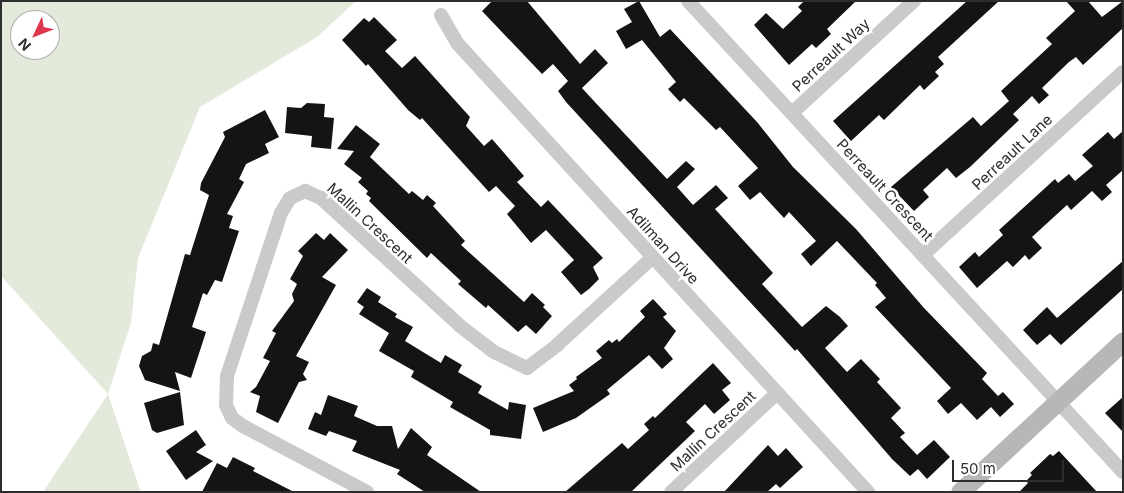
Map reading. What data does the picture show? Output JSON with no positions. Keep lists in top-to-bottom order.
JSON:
{
  "streets": {
    "street": [
      "Perreault Way",
      "Perreault Lane",
      "Perreault Crescent",
      "Mallin Crescent",
      "Adilman Drive"
    ]
  },
  "crossings": [
    ["Perreault Way", "Perreault Crescent"],
    ["Perreault Lane", "Perreault Crescent"],
    ["Mallin Crescent", "Adilman Drive"]
  ],
  "scale_bar": "50 m",
  "north": "bottom left"
}
